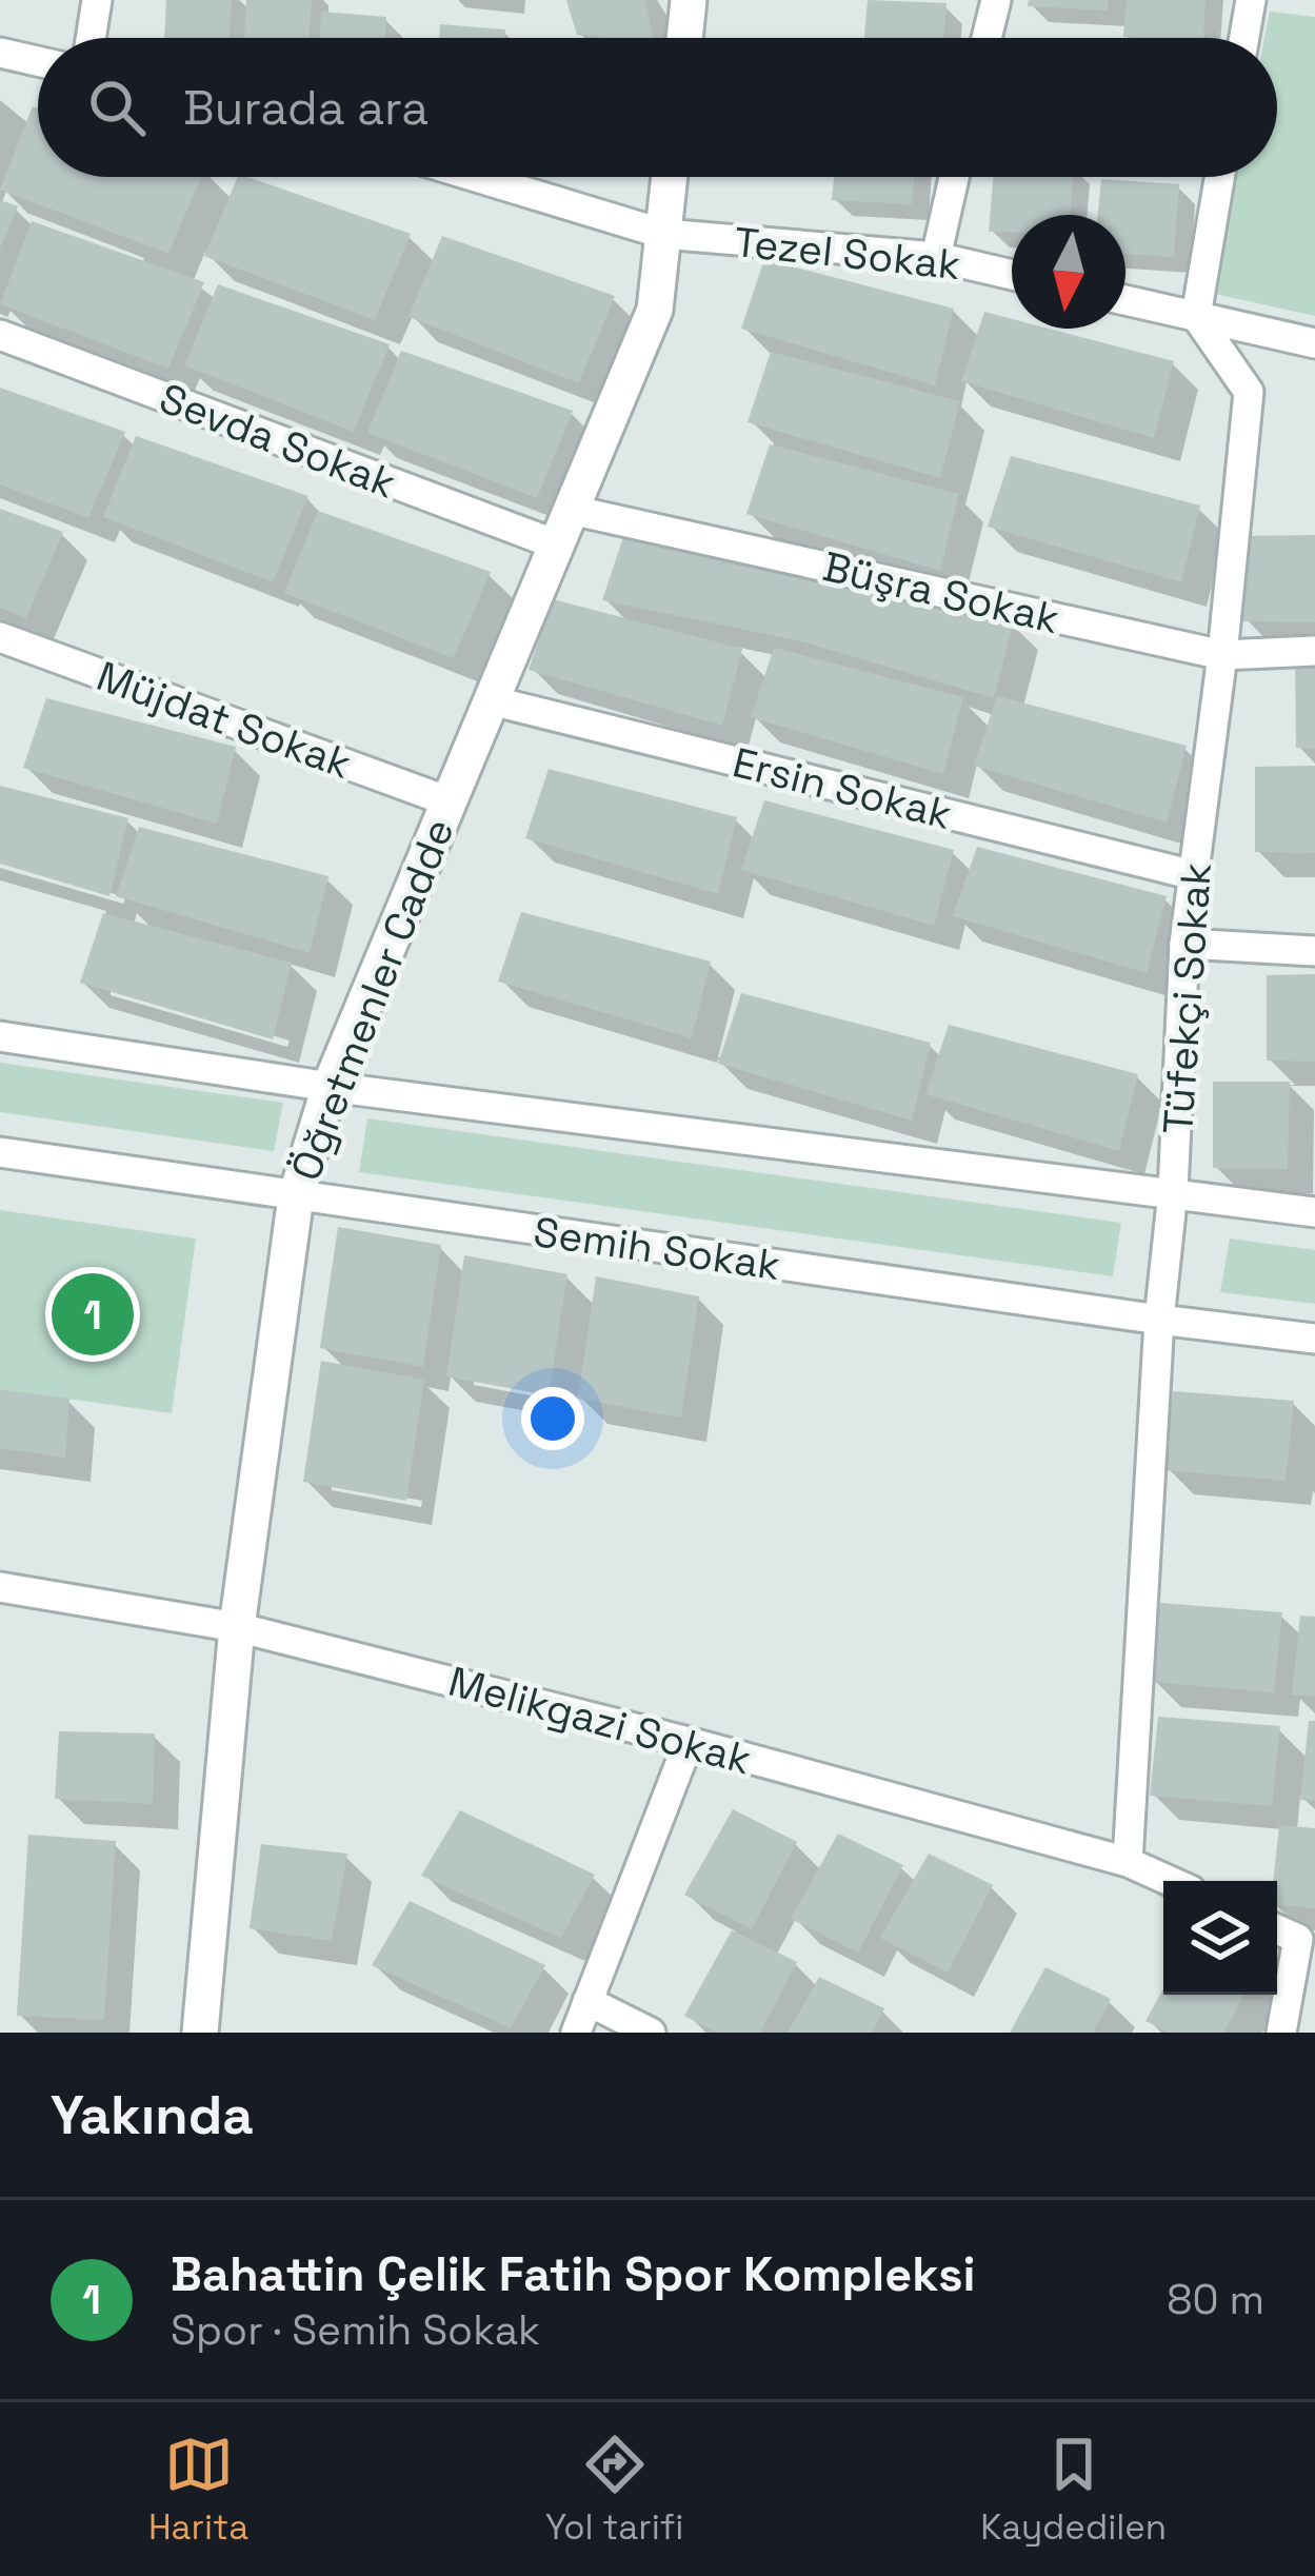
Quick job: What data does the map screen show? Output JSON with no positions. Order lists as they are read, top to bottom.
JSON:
{
  "streets": {
    "street": [
      "Tezel Sokak",
      "Sevda Sokak",
      "Büşra Sokak",
      "Müjdat Sokak",
      "Ersin Sokak",
      "Tüfekçi Sokak",
      "Öğretmenler Cadde",
      "Semih Sokak",
      "Melikgazi Sokak"
    ]
  },
  "crossings": [
    ["Tezel Sokak", "Öğretmenler Cadde"],
    ["Sevda Sokak", "Öğretmenler Cadde"],
    ["Büşra Sokak", "Tüfekçi Sokak"],
    ["Büşra Sokak", "Öğretmenler Cadde"],
    ["Müjdat Sokak", "Öğretmenler Cadde"],
    ["Ersin Sokak", "Tüfekçi Sokak"],
    ["Ersin Sokak", "Öğretmenler Cadde"],
    ["Tüfekçi Sokak", "Semih Sokak"],
    ["Tüfekçi Sokak", "Melikgazi Sokak"],
    ["Öğretmenler Cadde", "Semih Sokak"],
    ["Öğretmenler Cadde", "Melikgazi Sokak"]
  ],
  "north": "bottom",
  "page": {
    "search": "Burada ara",
    "pins": "1",
    "heading": "Yakında",
    "list": [
      {
        "mark": "1",
        "name": "Bahattin Çelik Fatih Spor Kompleksi",
        "note": "Spor · Semih Sokak",
        "value": "80 m"
      }
    ],
    "nav": ["Harita", "Yol tarifi", "Kaydedilen"]
  }
}
